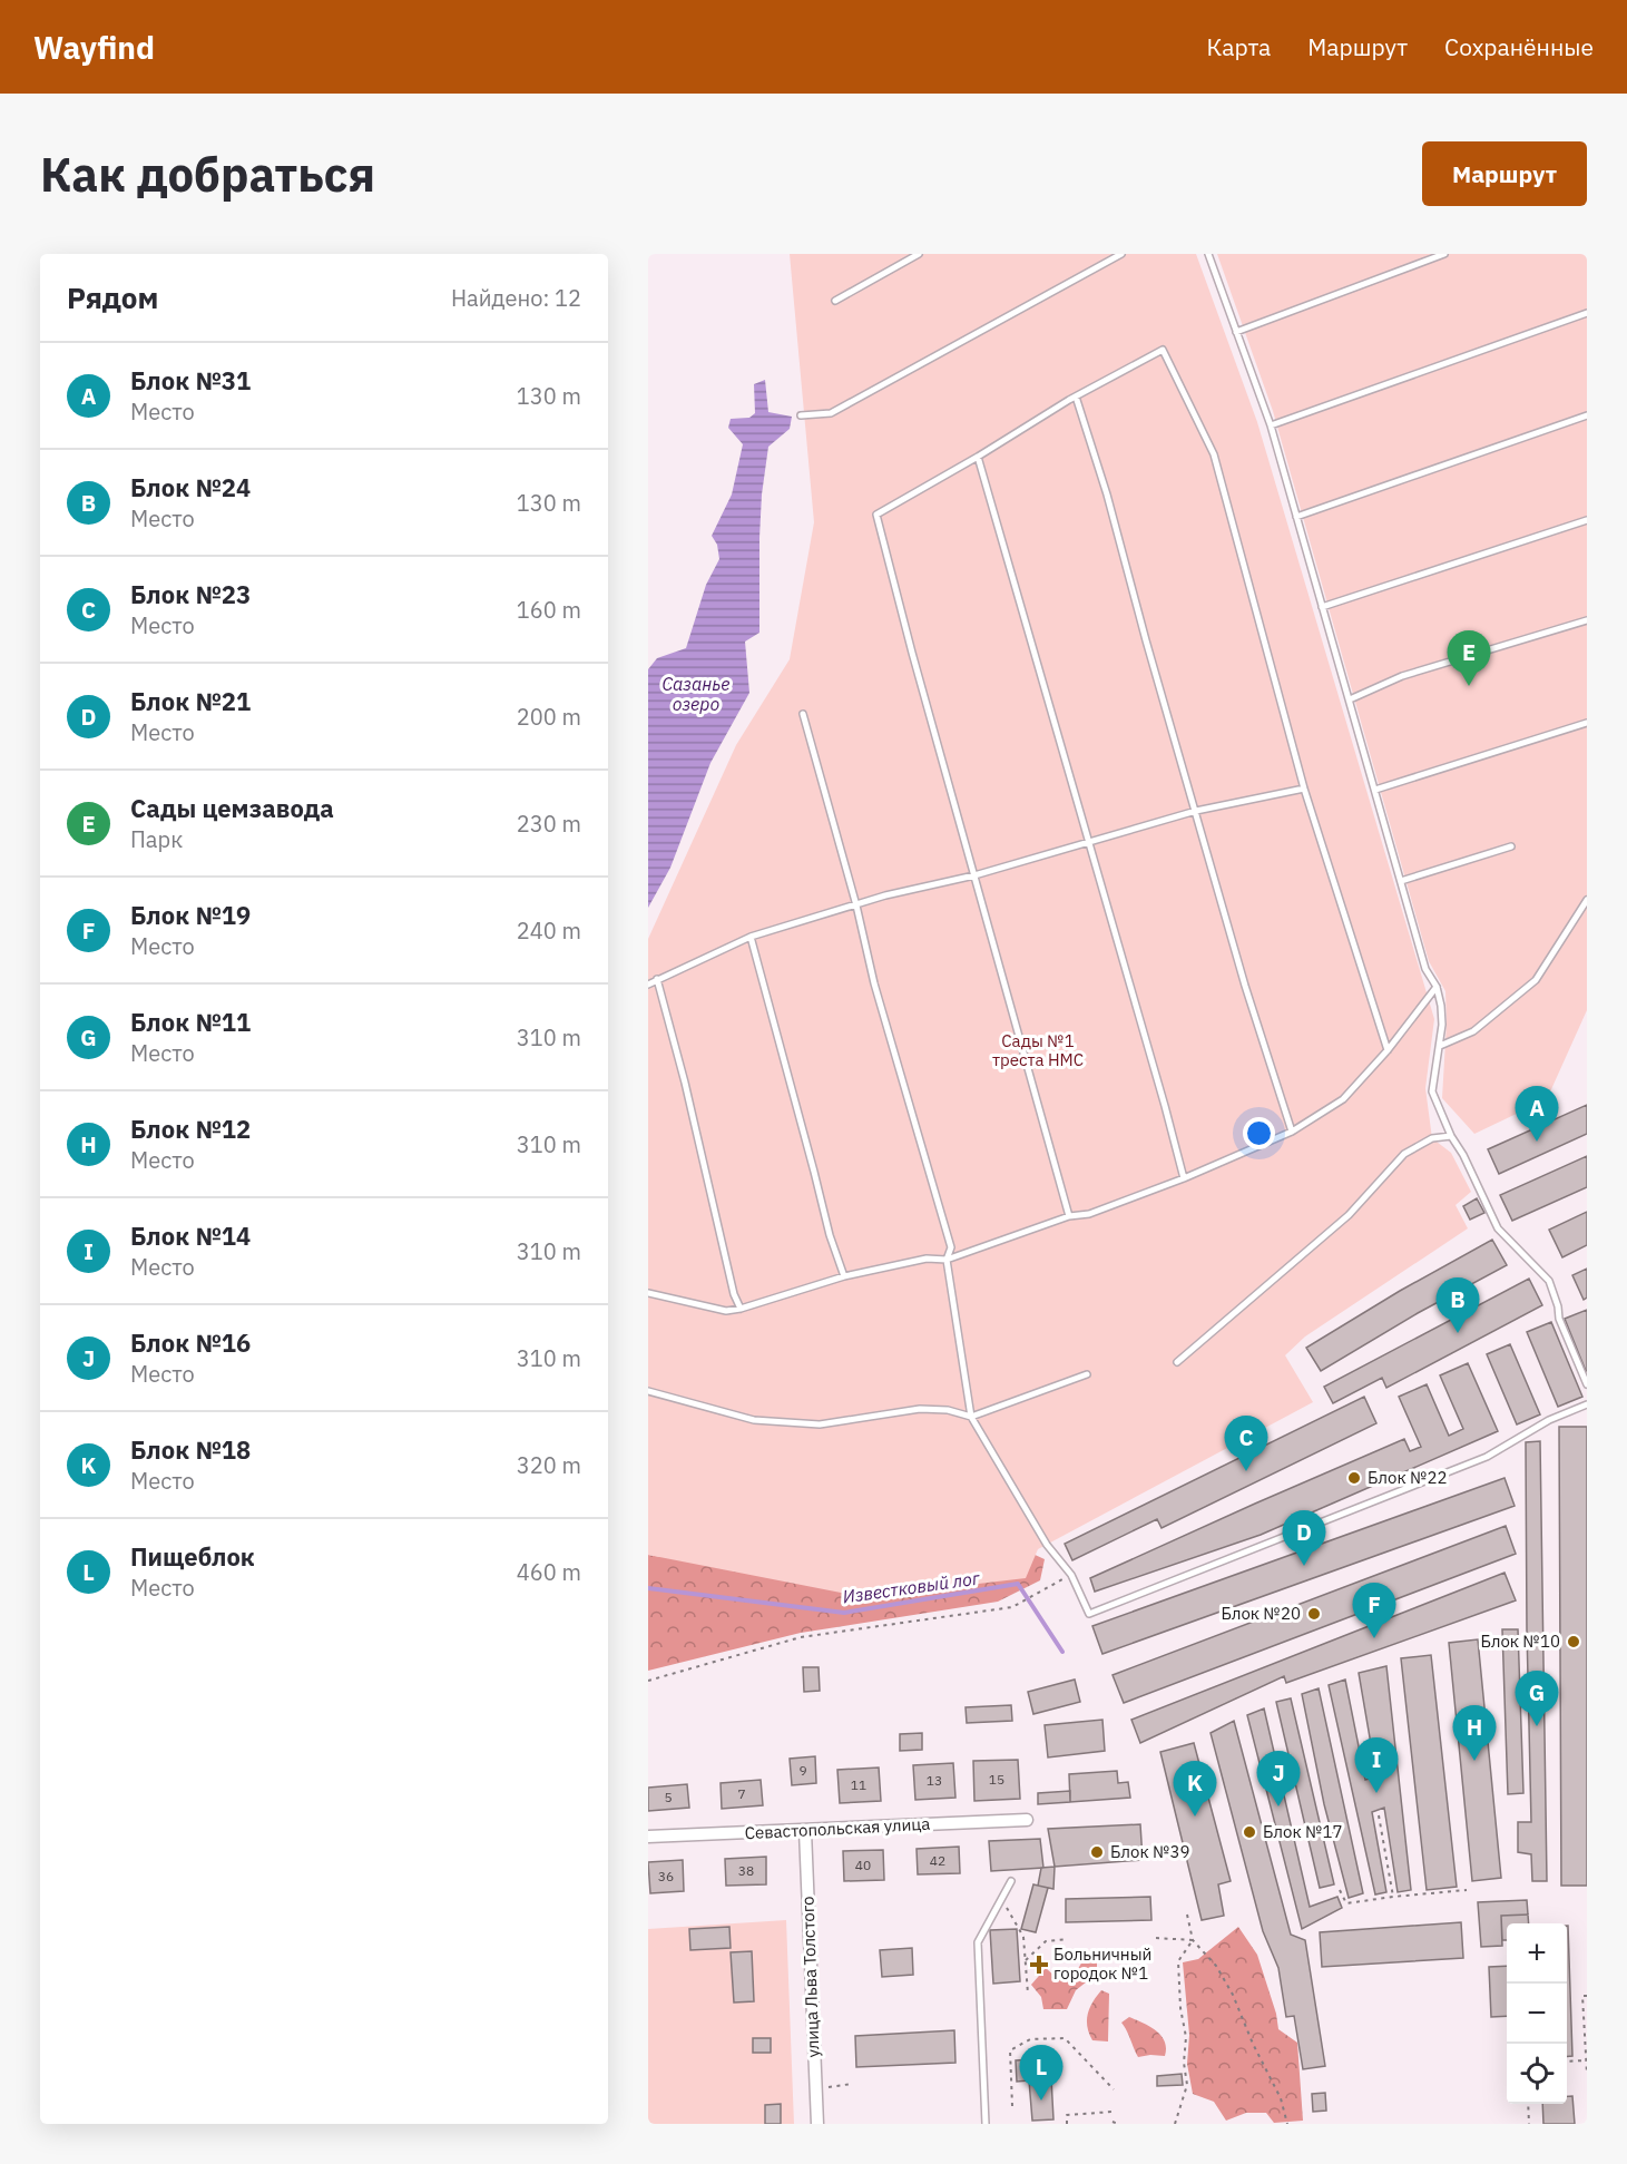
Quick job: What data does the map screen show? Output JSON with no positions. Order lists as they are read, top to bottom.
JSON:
{
  "streets": {
    "street": ["Севастопольская улица", "улица Льва Толстого"]
  },
  "crossings": [
    ["Севастопольская улица", "улица Льва Толстого"]
  ],
  "water": ["Сазанье озеро", "Известковый лог"],
  "parks": ["Сады №1 треста НМС"],
  "places": {
    "other": [
      "Блок №22",
      "Блок №20",
      "Блок №10",
      "Блок №17",
      "Блок №39"
    ],
    "health": ["Больничный городок №1"]
  },
  "house_numbers": [
    "9",
    "15",
    "13",
    "11",
    "7",
    "5",
    "42",
    "40",
    "38",
    "36"
  ],
  "page": {
    "header": "Wayfind",
    "nav": ["Карта", "Маршрут", "Сохранённые"],
    "buttons": "Маршрут",
    "title": "Как добраться",
    "heading": ["Рядом", "Найдено: 12"],
    "list": [
      {
        "mark": "A",
        "name": "Блок №31",
        "note": "Место",
        "value": "130 m"
      },
      {
        "mark": "B",
        "name": "Блок №24",
        "note": "Место",
        "value": "130 m"
      },
      {
        "mark": "C",
        "name": "Блок №23",
        "note": "Место",
        "value": "160 m"
      },
      {
        "mark": "D",
        "name": "Блок №21",
        "note": "Место",
        "value": "200 m"
      },
      {
        "mark": "E",
        "name": "Сады цемзавода",
        "note": "Парк",
        "value": "230 m"
      },
      {
        "mark": "F",
        "name": "Блок №19",
        "note": "Место",
        "value": "240 m"
      },
      {
        "mark": "G",
        "name": "Блок №11",
        "note": "Место",
        "value": "310 m"
      },
      {
        "mark": "H",
        "name": "Блок №12",
        "note": "Место",
        "value": "310 m"
      },
      {
        "mark": "I",
        "name": "Блок №14",
        "note": "Место",
        "value": "310 m"
      },
      {
        "mark": "J",
        "name": "Блок №16",
        "note": "Место",
        "value": "310 m"
      },
      {
        "mark": "K",
        "name": "Блок №18",
        "note": "Место",
        "value": "320 m"
      },
      {
        "mark": "L",
        "name": "Пищеблок",
        "note": "Место",
        "value": "460 m"
      }
    ],
    "pins": [
      "E",
      "A",
      "B",
      "C",
      "D",
      "F",
      "G",
      "H",
      "I",
      "J",
      "K",
      "L"
    ],
    "map_buttons": ["+", "−"]
  }
}
